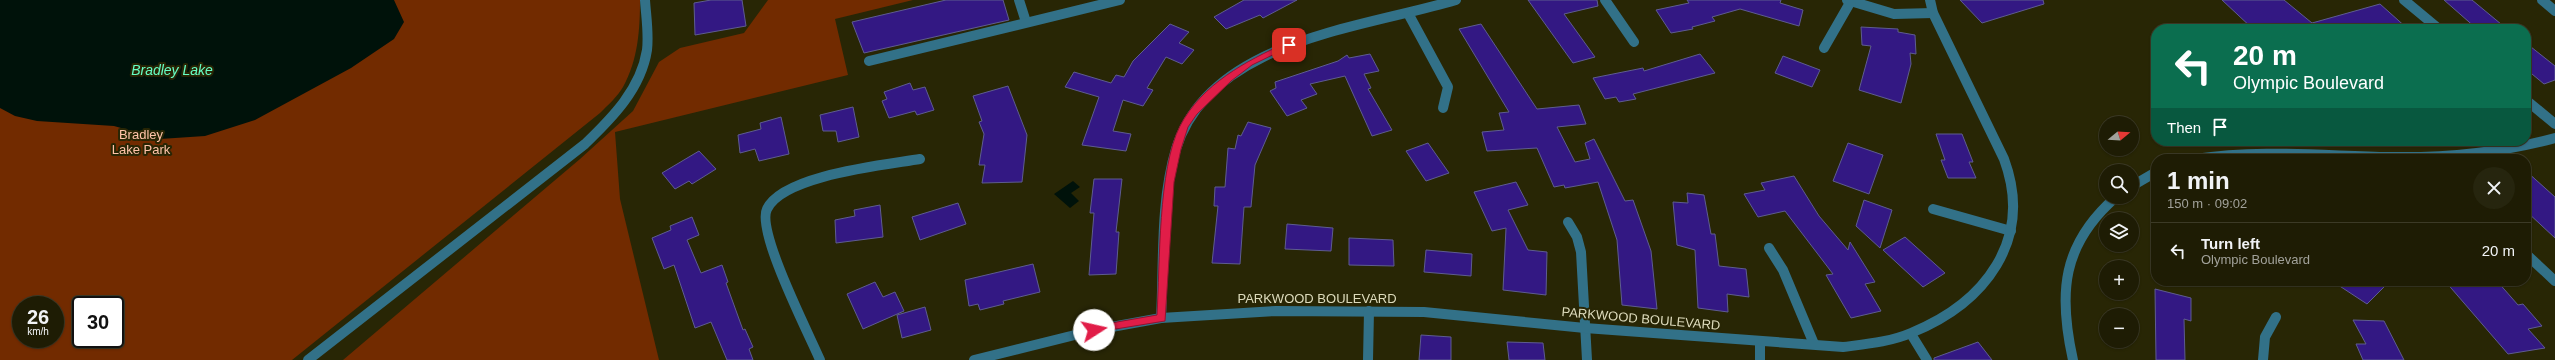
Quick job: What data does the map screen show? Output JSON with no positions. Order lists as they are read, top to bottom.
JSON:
{
  "streets": {
    "street": ["PARKWOOD BOULEVARD"]
  },
  "water": ["Bradley Lake"],
  "parks": ["Bradley Lake Park"],
  "north": "right",
  "page": {
    "turn": ["20 m", "Olympic Boulevard"],
    "then": "Then",
    "map_buttons": ["+", "−"],
    "heading": ["1 min", "150 m · 09:02"],
    "list": [
      {
        "name": "Turn left",
        "note": "Olympic Boulevard",
        "value": "20 m"
      }
    ],
    "speed": "26 km/h",
    "limit": "30"
  }
}
